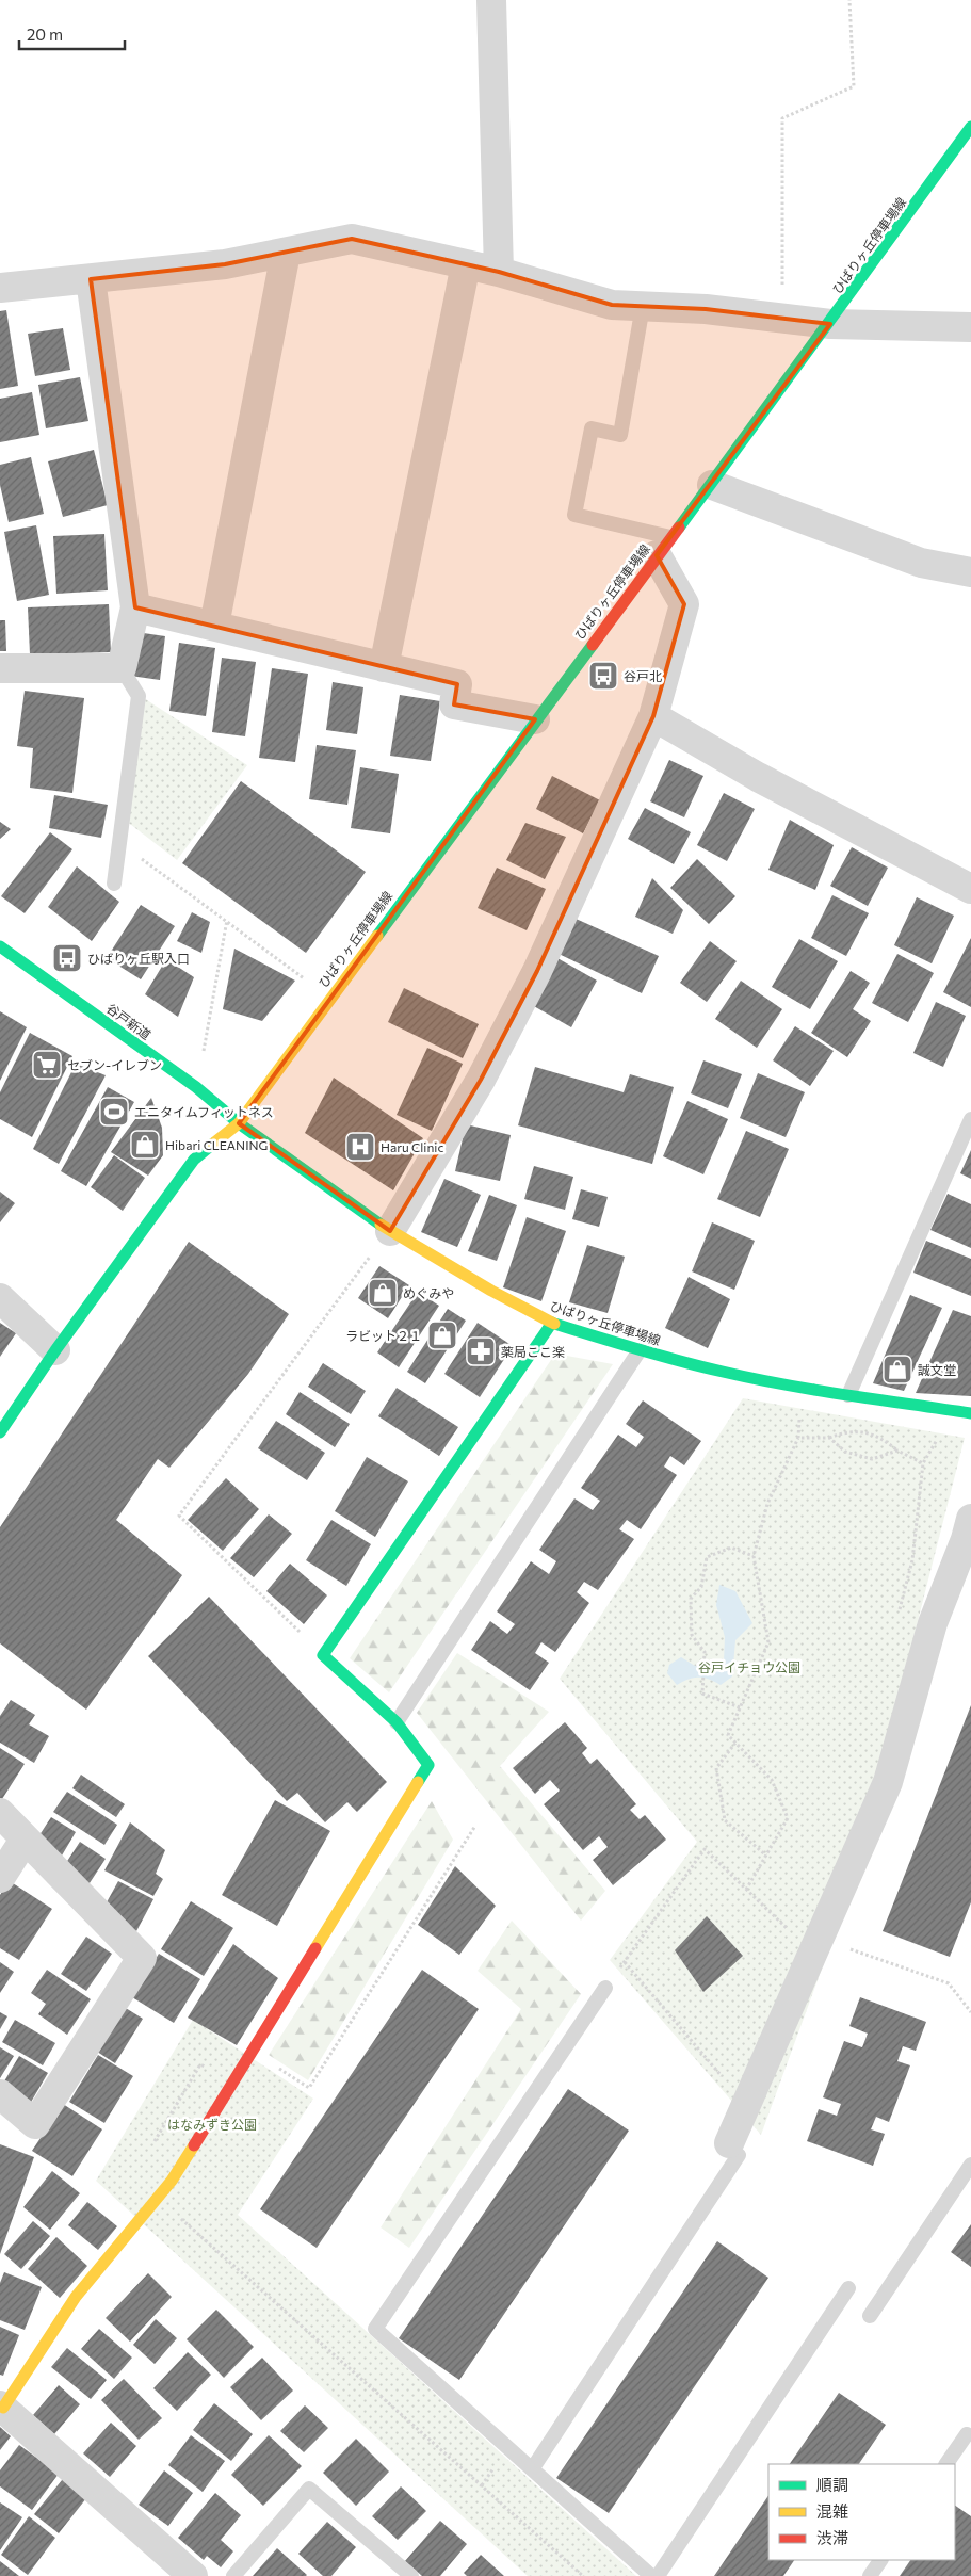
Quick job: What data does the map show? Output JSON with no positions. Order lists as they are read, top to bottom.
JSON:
{
  "streets": {
    "main road": ["ひばりヶ丘停車場線", "谷戸新道"]
  },
  "crossings": [
    ["ひばりヶ丘停車場線", "谷戸新道"]
  ],
  "parks": ["谷戸イチョウ公園", "はなみずき公園"],
  "places": {
    "bus stop": ["谷戸北", "ひばりヶ丘駅入口"],
    "supermarket": ["セブン-イレブン"],
    "sports": ["エニタイムフィットネス"],
    "shop": [
      "Hibari CLEANING",
      "めぐみや",
      "ラビット２１",
      "誠文堂"
    ],
    "hospital": ["Haru Clinic"],
    "pharmacy": ["薬局ここ楽"]
  },
  "legend": ["順調", "混雑", "渋滞"],
  "scale_bar": "20 m"
}
